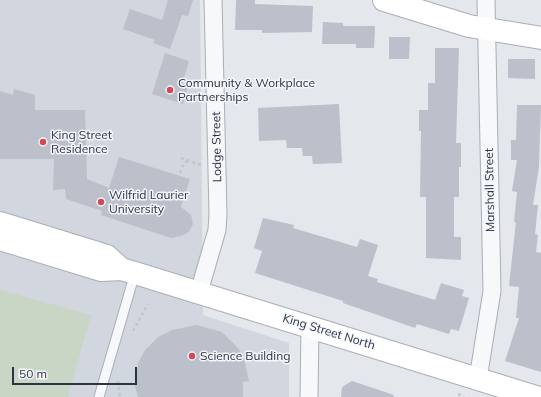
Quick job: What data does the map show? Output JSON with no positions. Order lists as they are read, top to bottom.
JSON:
{
  "streets": {
    "main road": ["King Street North"],
    "street": ["Lodge Street", "Marshall Street"]
  },
  "crossings": [
    ["Lodge Street", "King Street North"],
    ["Marshall Street", "King Street North"]
  ],
  "places": [
    "Community & Workplace Partnerships",
    "King Street Residence",
    "Wilfrid Laurier University",
    "Science Building"
  ],
  "scale_bar": "50 m"
}
